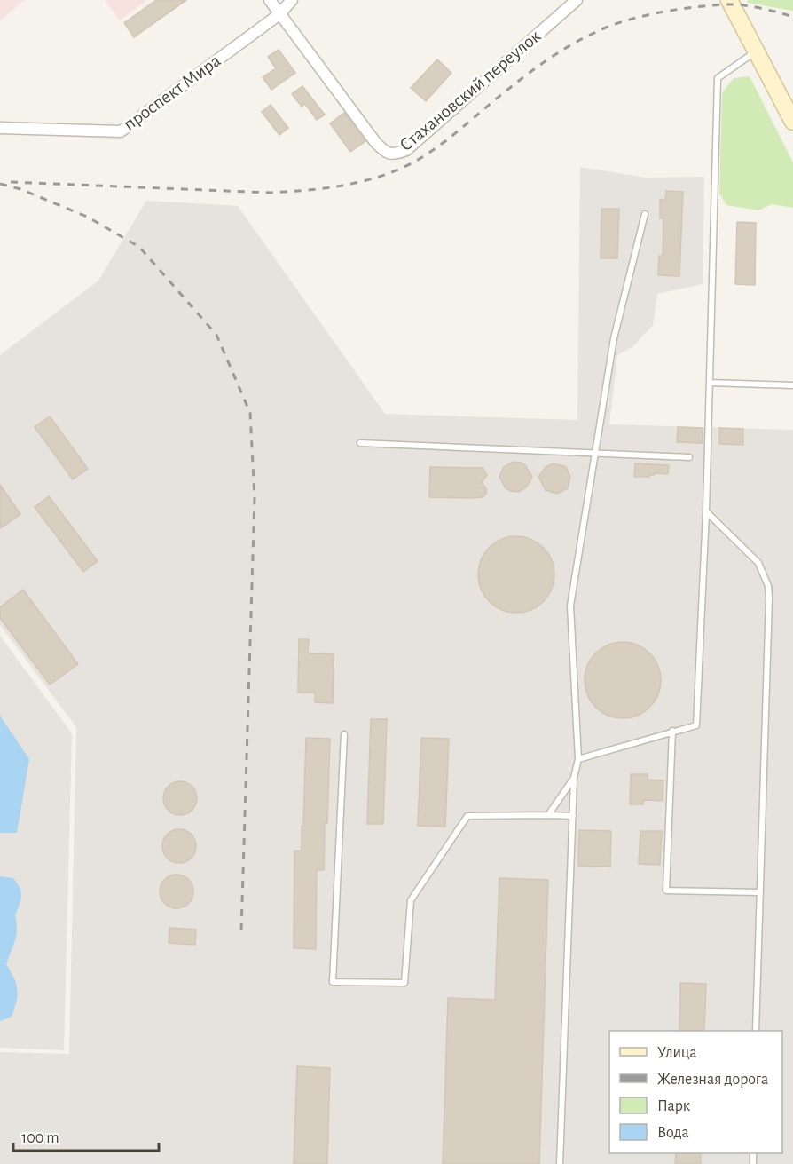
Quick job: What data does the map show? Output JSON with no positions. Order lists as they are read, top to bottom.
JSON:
{
  "streets": {
    "street": ["Стахановский переулок", "проспект Мира"]
  },
  "crossings": [
    ["Стахановский переулок", "проспект Мира"]
  ],
  "legend": [
    "Улица",
    "Железная дорога",
    "Парк",
    "Вода"
  ],
  "scale_bar": "100 m"
}
